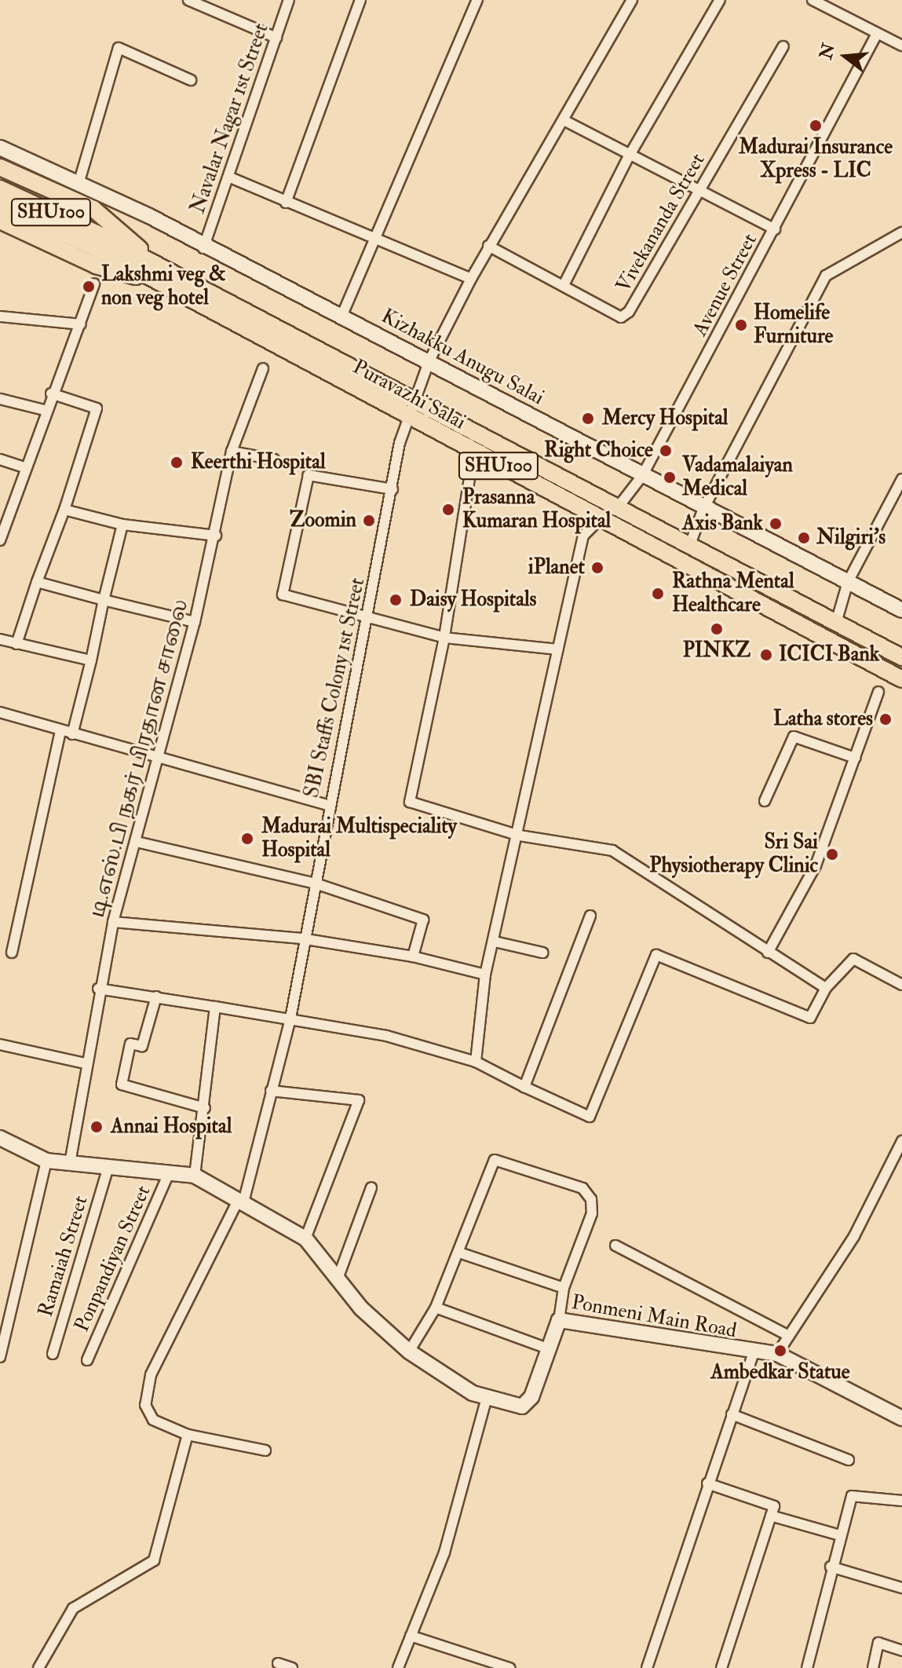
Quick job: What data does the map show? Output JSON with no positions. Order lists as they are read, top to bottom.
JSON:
{
  "streets": {
    "main road": ["SHU100", "Puravazhi Salai"],
    "street": [
      "Navalar Nagar 1st Street",
      "Vivekananda Street",
      "Avenue Street",
      "Kizhakku Anugu Salai",
      "SBI Staffs Colony 1st Street",
      "டி.எஸ்.பி நகர் பிரதான சாலை",
      "Ramaiah Street",
      "Ponpandiyan Street",
      "Ponmeni Main Road"
    ]
  },
  "crossings": [
    ["Navalar Nagar 1st Street", "Kizhakku Anugu Salai"],
    ["SHU100", "Puravazhi Salai"],
    ["Vivekananda Street", "SBI Staffs Colony 1st Street"],
    ["Avenue Street", "Kizhakku Anugu Salai"],
    ["Avenue Street", "Puravazhi Salai"],
    ["Kizhakku Anugu Salai", "SBI Staffs Colony 1st Street"],
    ["Puravazhi Salai", "SBI Staffs Colony 1st Street"],
    ["SBI Staffs Colony 1st Street", "Ponmeni Main Road"],
    ["டி.எஸ்.பி நகர் பிரதான சாலை", "Ponmeni Main Road"],
    ["Ramaiah Street", "Ponmeni Main Road"],
    ["Ponpandiyan Street", "Ponmeni Main Road"]
  ],
  "places": [
    "Madurai Insurance Xpress - LIC",
    "Lakshmi veg & non veg hotel",
    "Homelife Furniture",
    "Mercy Hospital",
    "Right Choice",
    "Keerthi Hospital",
    "Vadamalaiyan Medical",
    "Prasanna Kumaran Hospital",
    "Zoomin",
    "Axis Bank",
    "Nilgiri's",
    "iPlanet",
    "Rathna Mental Healthcare",
    "Daisy Hospitals",
    "PINKZ",
    "ICICI Bank",
    "Latha stores",
    "Madurai Multispeciality Hospital",
    "Sri Sai Physiotherapy Clinic",
    "Annai Hospital",
    "Ambedkar Statue"
  ],
  "north": "left"
}
